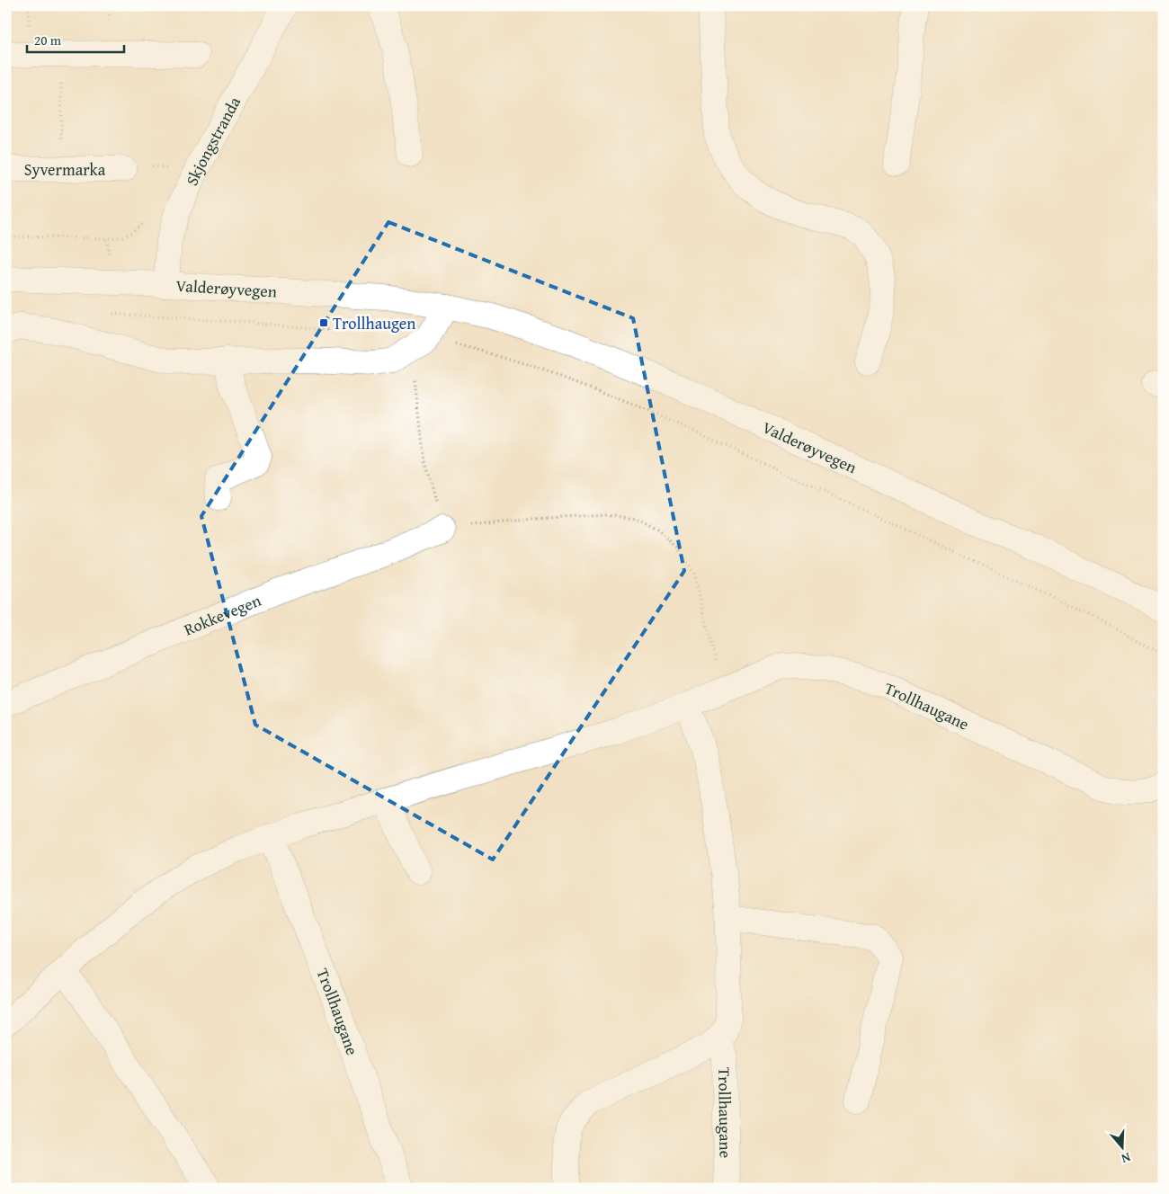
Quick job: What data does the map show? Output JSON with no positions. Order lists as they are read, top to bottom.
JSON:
{
  "streets": {
    "street": [
      "Skjongstranda",
      "Syvermarka",
      "Valderøyvegen",
      "Rokkevegen",
      "Trollhaugane"
    ]
  },
  "crossings": [
    ["Skjongstranda", "Valderøyvegen"]
  ],
  "places": {
    "transit": ["Trollhaugen"]
  },
  "scale_bar": "20 m",
  "north": "bottom"
}
